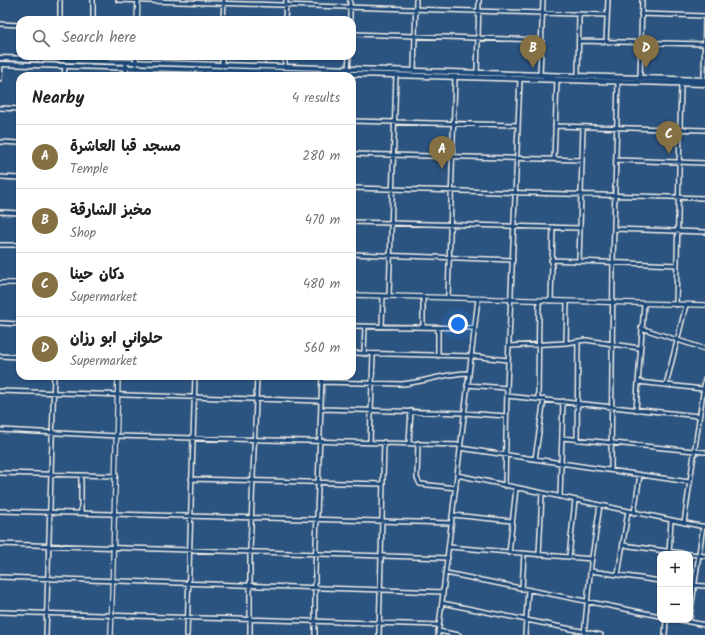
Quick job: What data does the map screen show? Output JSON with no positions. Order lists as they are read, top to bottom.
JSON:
{
  "page": {
    "search": "Search here",
    "pins": [
      "B",
      "D",
      "C",
      "A"
    ],
    "heading": ["Nearby", "4 results"],
    "list": [
      {
        "mark": "A",
        "name": "مسجد قبا العاشرة",
        "note": "Temple",
        "value": "280 m"
      },
      {
        "mark": "B",
        "name": "مخبز الشارقة",
        "note": "Shop",
        "value": "470 m"
      },
      {
        "mark": "C",
        "name": "دكان حينا",
        "note": "Supermarket",
        "value": "480 m"
      },
      {
        "mark": "D",
        "name": "حلواني ابو رزان",
        "note": "Supermarket",
        "value": "560 m"
      }
    ],
    "map_buttons": ["+", "−"]
  }
}
